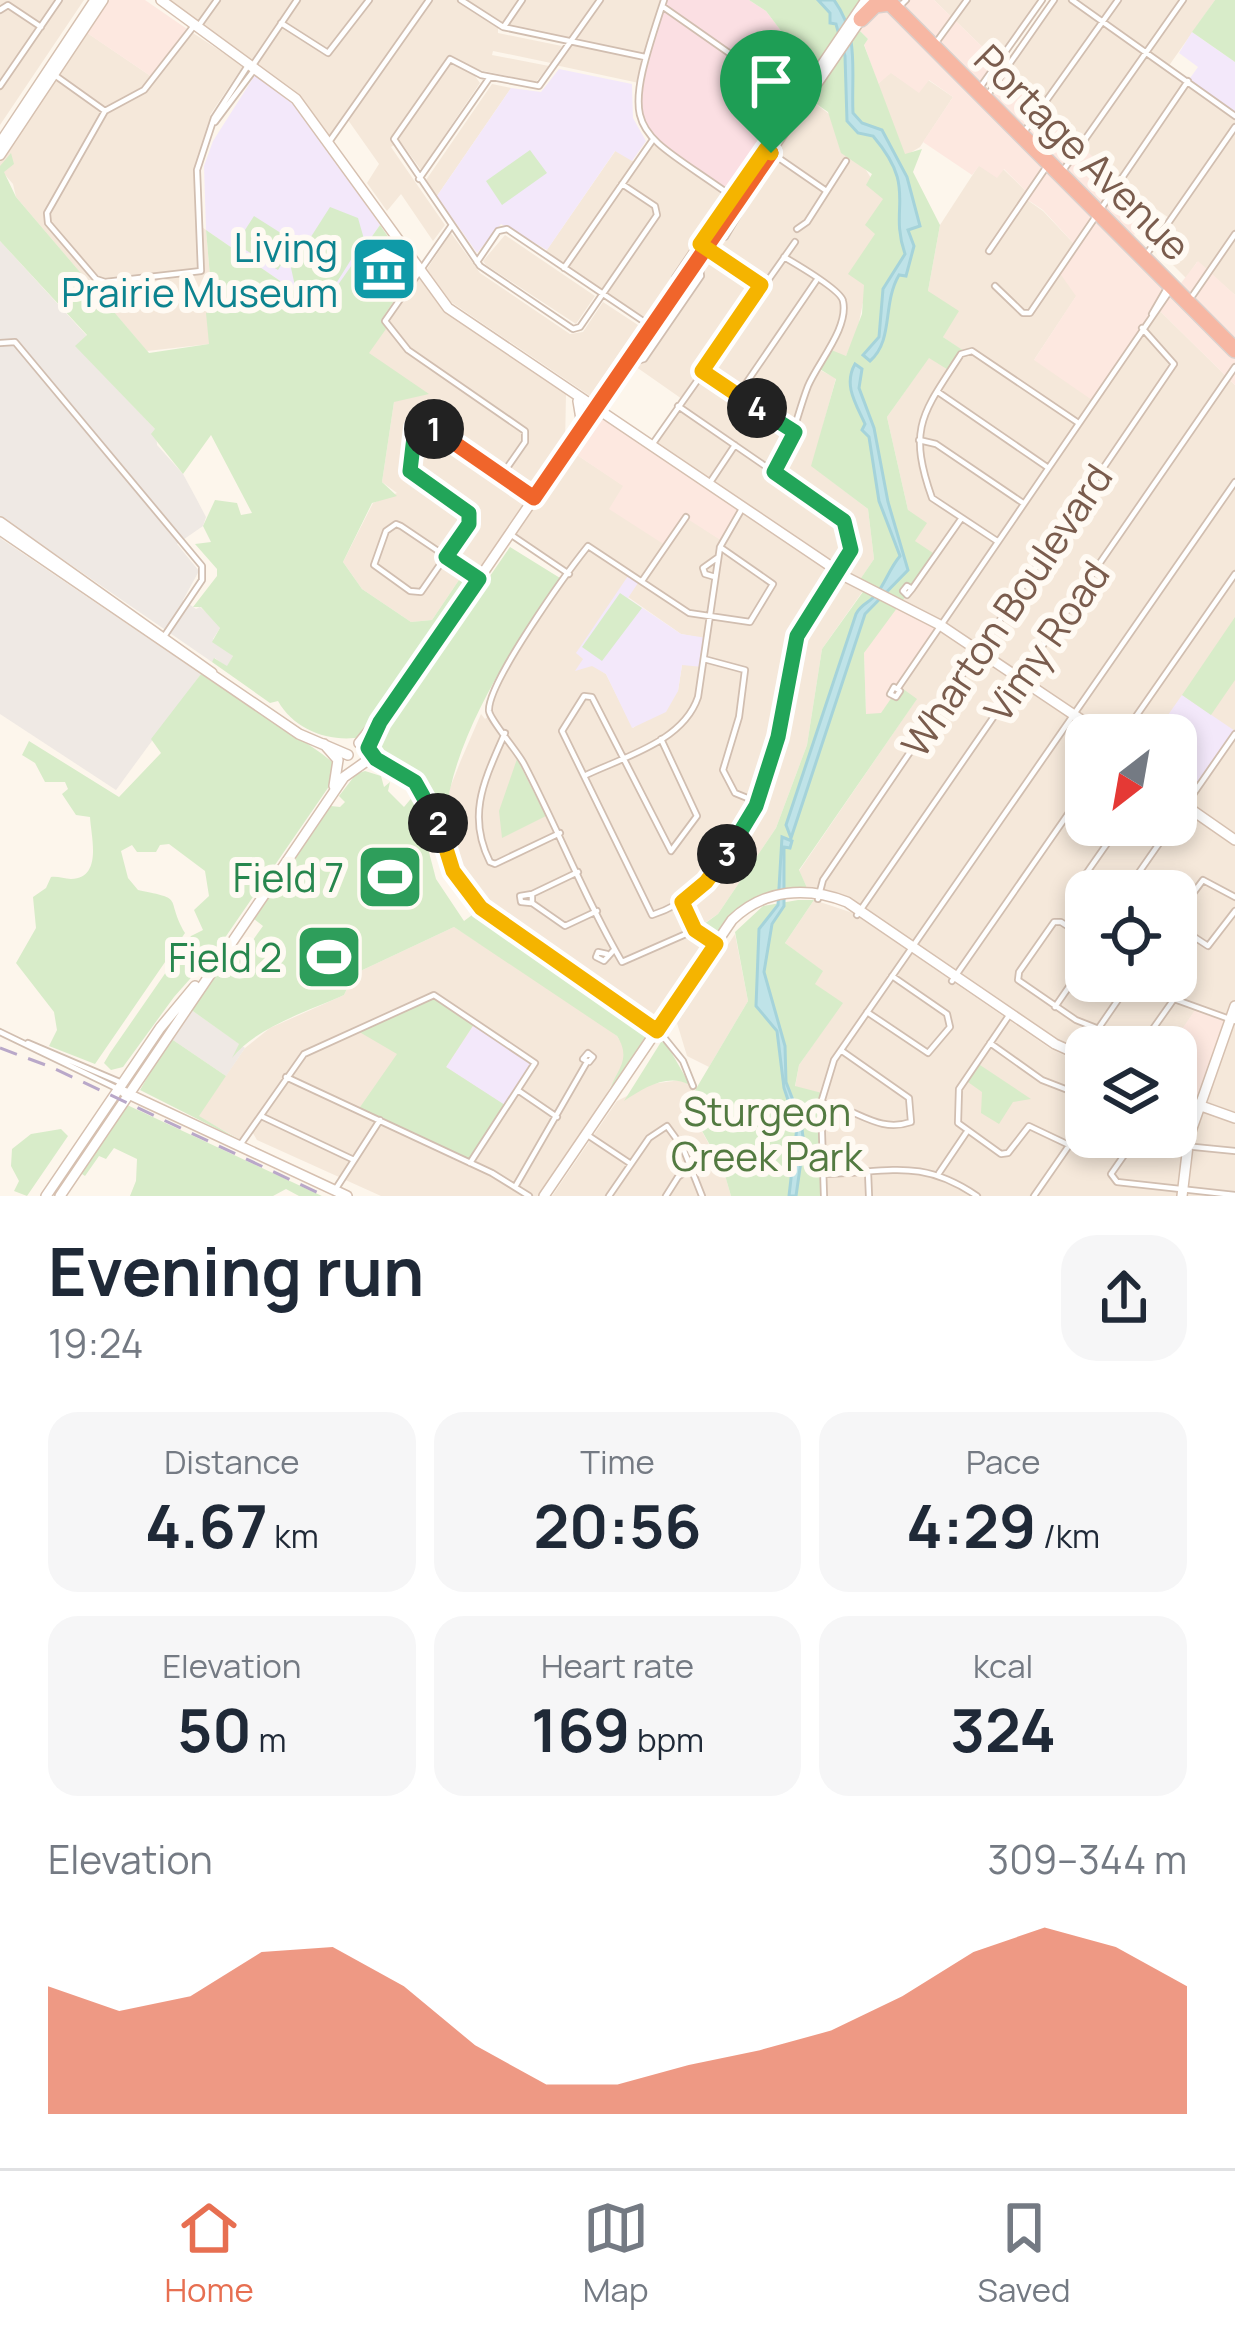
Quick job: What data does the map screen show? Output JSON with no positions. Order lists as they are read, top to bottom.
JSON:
{
  "streets": {
    "highway": ["Portage Avenue"],
    "street": ["Wharton Boulevard", "Vimy Road"]
  },
  "parks": ["Sturgeon Creek Park"],
  "places": {
    "museum": ["Living Prairie Museum"],
    "sports": ["Field 7", "Field 2"]
  },
  "north": "bottom left",
  "page": {
    "pins": [
      "4",
      "1",
      "2",
      "3"
    ],
    "heading": ["Evening run", "19:24"],
    "stats": [
      ["Distance", "4.67 km"],
      ["Time", "20:56"],
      ["Pace", "4:29 /km"],
      ["Elevation", "50 m"],
      ["Heart rate", "169 bpm"],
      ["kcal", "324"]
    ],
    "chart": ["Elevation", "309–344 m"],
    "tabs": ["Home", "Map", "Saved"]
  }
}
